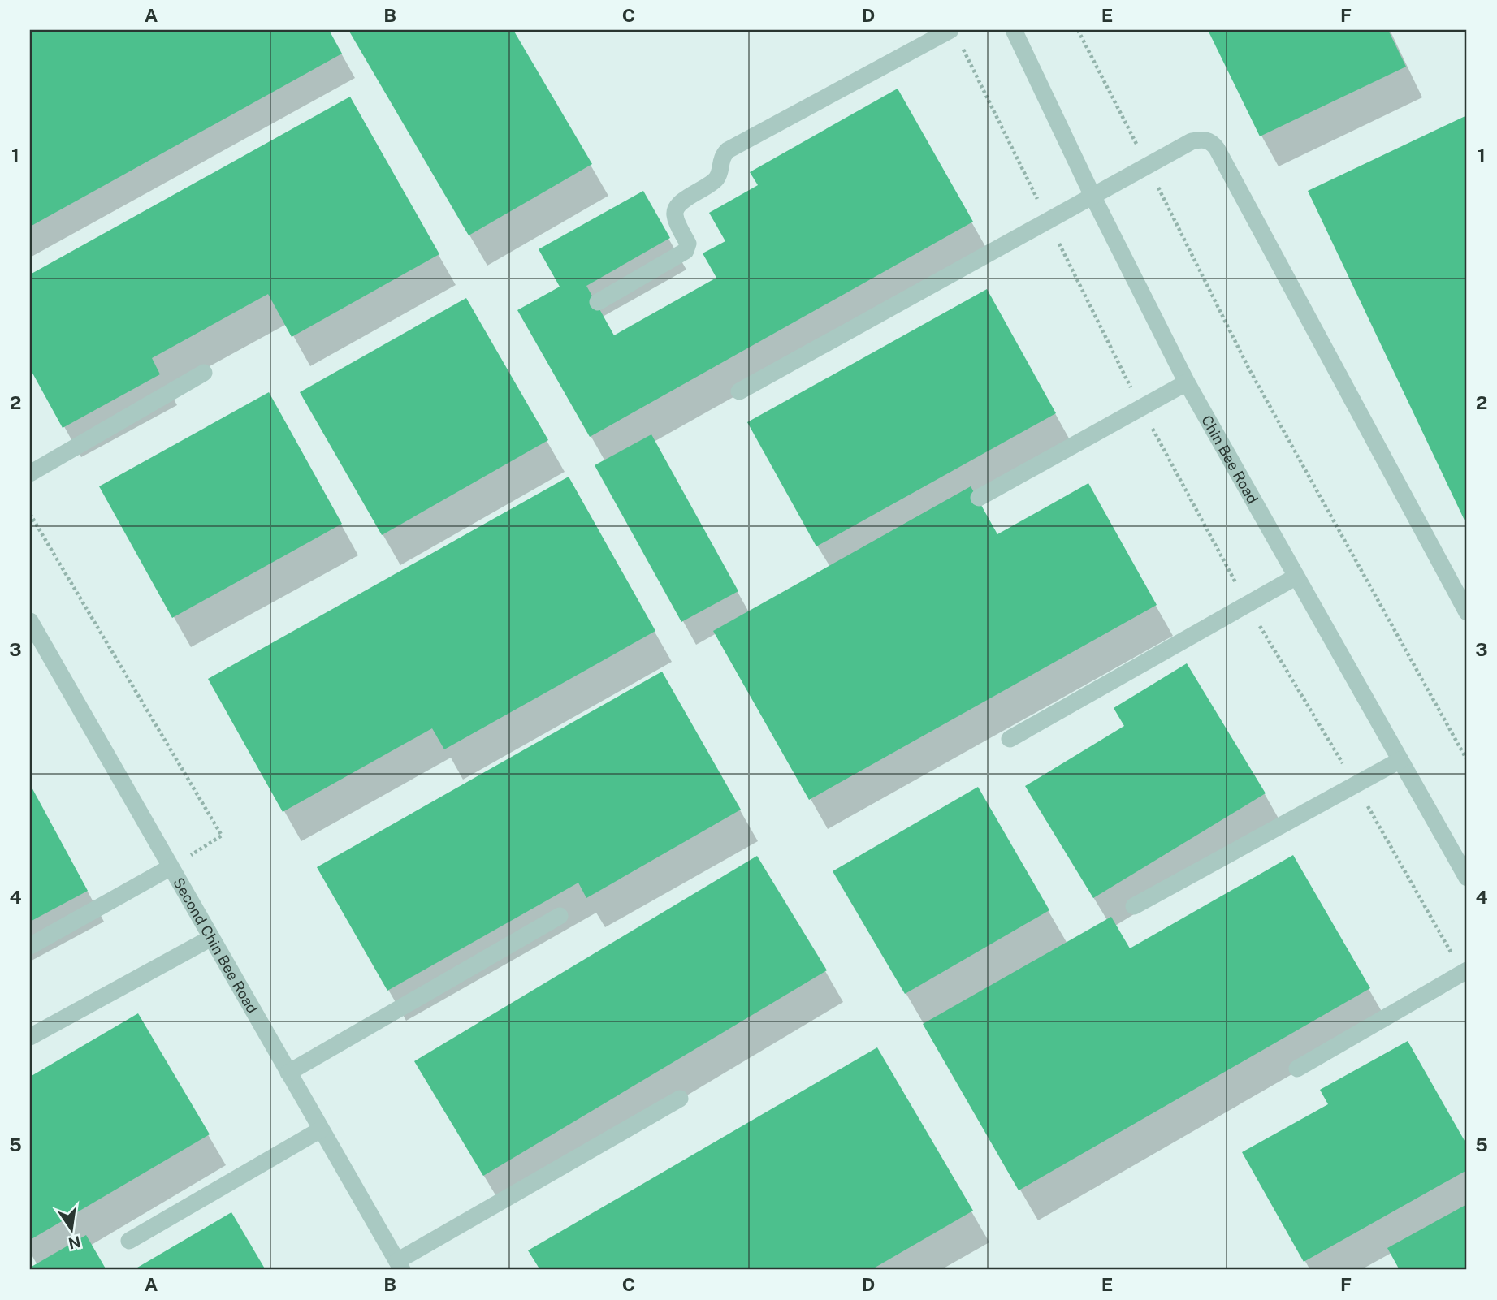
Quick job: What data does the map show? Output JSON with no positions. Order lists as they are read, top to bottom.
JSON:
{
  "streets": {
    "street": ["Chin Bee Road", "Second Chin Bee Road"]
  },
  "north": "bottom",
  "grid": {
    "columns": [
      "A",
      "B",
      "C",
      "D",
      "E",
      "F"
    ],
    "rows": [
      "1",
      "2",
      "3",
      "4",
      "5"
    ]
  }
}
